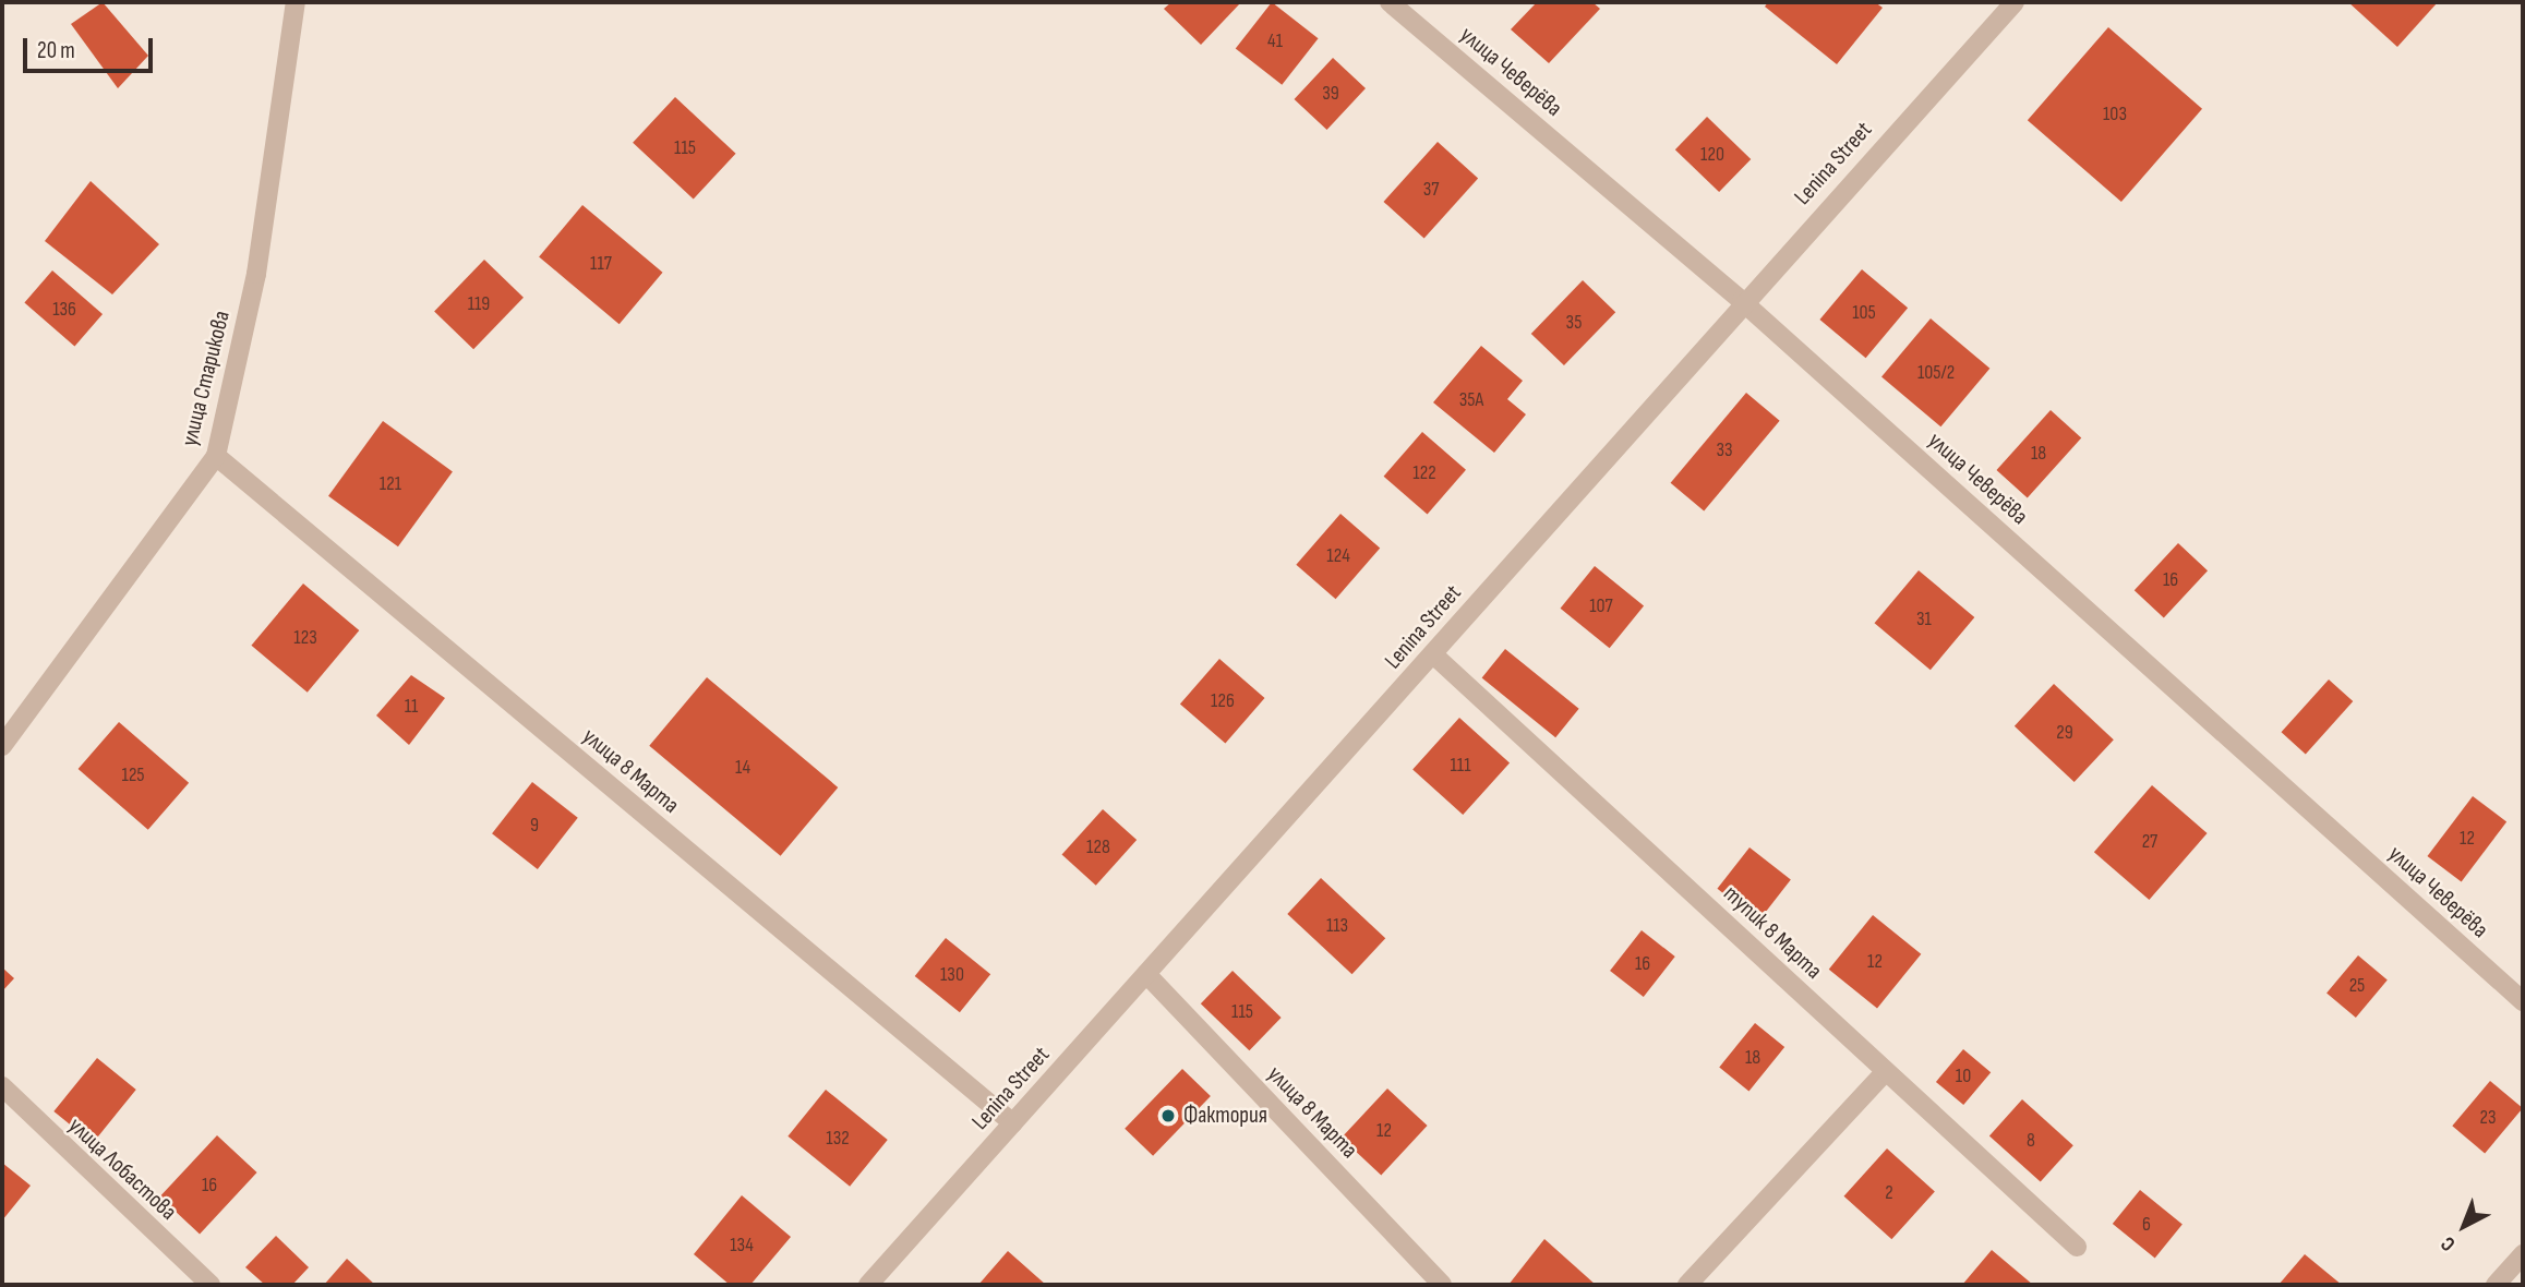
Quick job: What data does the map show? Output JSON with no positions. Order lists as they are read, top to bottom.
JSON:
{
  "streets": {
    "street": [
      "улица Чеверёва",
      "Lenina Street",
      "улица Старикова",
      "улица 8 Марта",
      "тупик 8 Марта",
      "улица Лобастова"
    ]
  },
  "crossings": [
    ["улица Чеверёва", "Lenina Street"],
    ["Lenina Street", "улица 8 Марта"],
    ["Lenina Street", "тупик 8 Марта"],
    ["улица Старикова", "улица 8 Марта"]
  ],
  "places": ["Фактория"],
  "house_numbers": [
    "41",
    "39",
    "103",
    "115",
    "120",
    "37",
    "117",
    "119",
    "136",
    "105",
    "35",
    "105/2",
    "35А",
    "33",
    "18",
    "122",
    "121",
    "124",
    "16",
    "107",
    "31",
    "123",
    "126",
    "11",
    "29",
    "111",
    "14",
    "125",
    "9",
    "12",
    "27",
    "128",
    "113",
    "12",
    "16",
    "130",
    "25",
    "115",
    "18",
    "10",
    "23",
    "12",
    "132",
    "8",
    "16",
    "2",
    "6",
    "134"
  ],
  "scale_bar": "20 m",
  "north": "bottom left"
}
